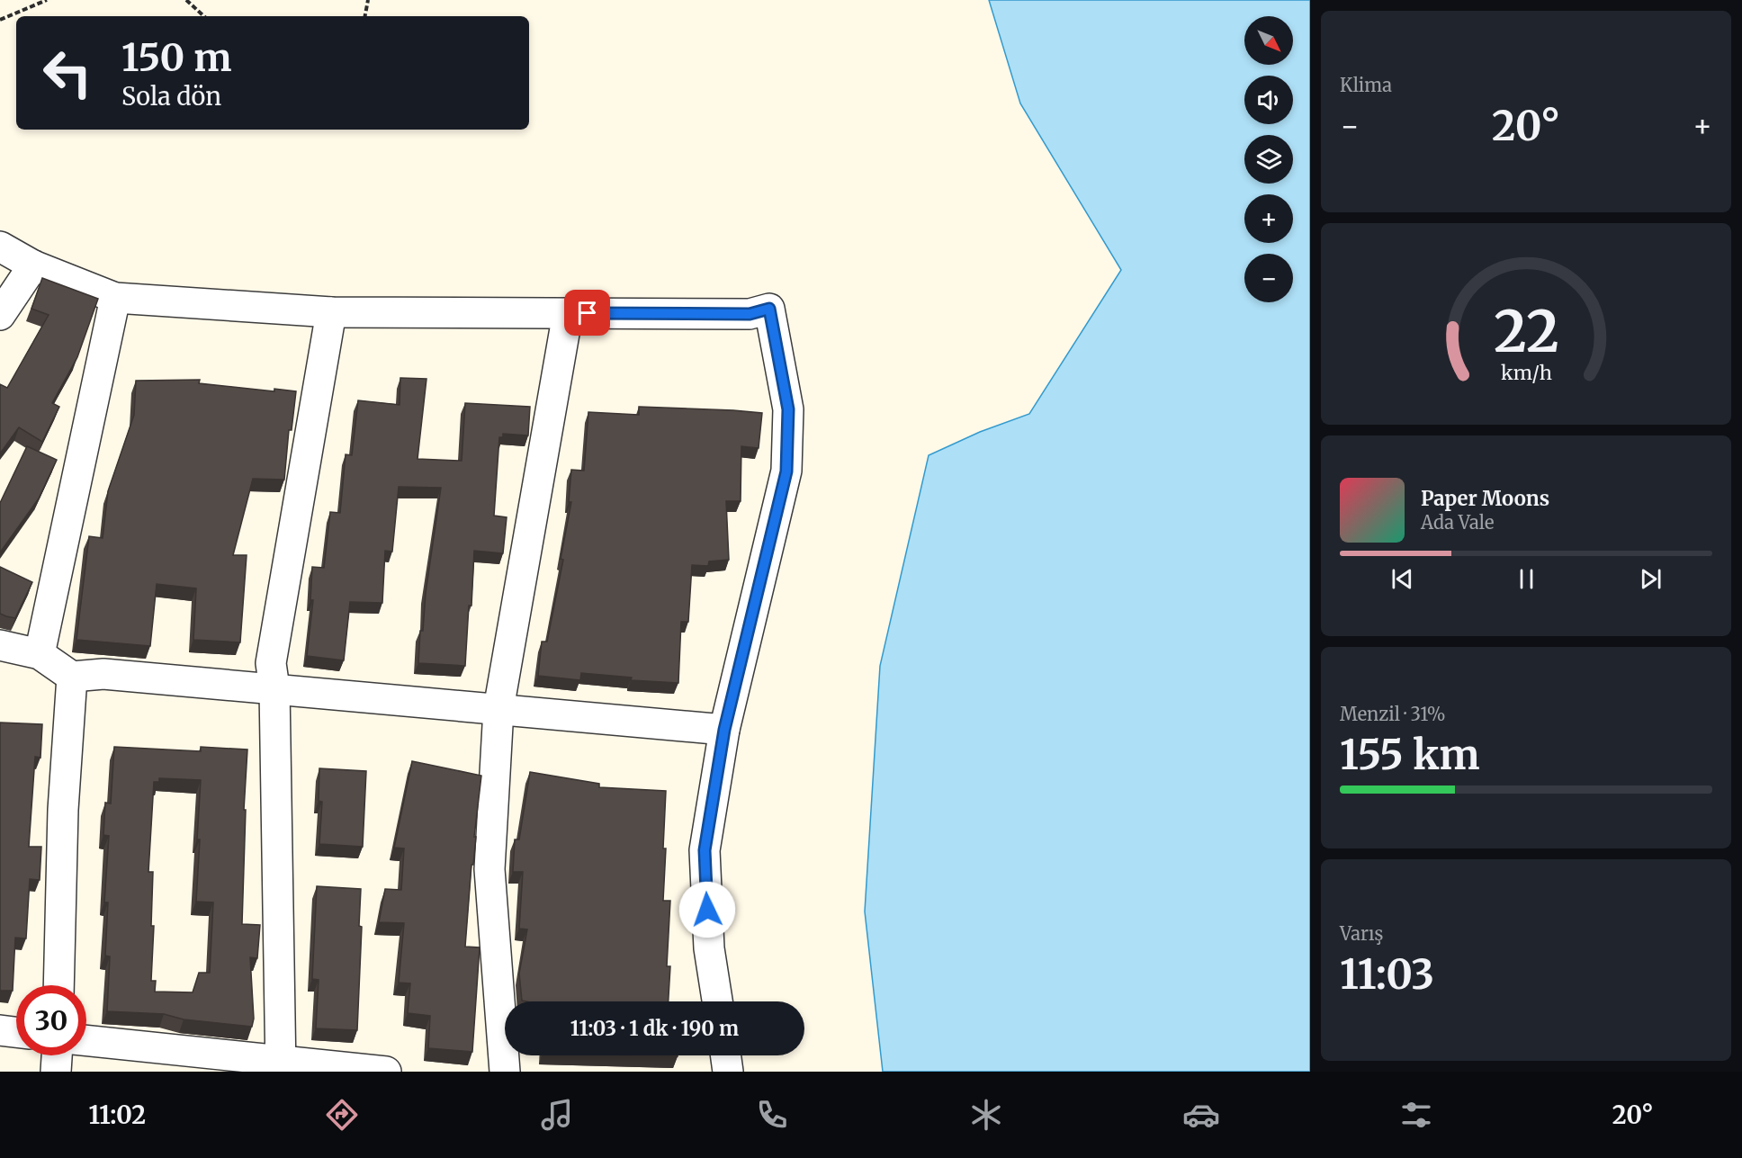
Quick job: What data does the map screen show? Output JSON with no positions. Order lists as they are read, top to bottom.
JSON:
{
  "north": "bottom right",
  "page": {
    "tile": [
      "Klima",
      ["Menzil · 31%", "155 km"],
      ["Varış", "11:03"]
    ],
    "map_buttons": ["+", "−"],
    "turn": ["150 m", "Sola dön"],
    "heat": ["−", "20°", "+"],
    "song": ["Paper Moons", "Ada Vale"],
    "limit": "30",
    "trip": "11:03 · 1 dk · 190 m",
    "tabs": ["11:02", "20°"],
    "gauge": ["22", "km/h"]
  }
}
